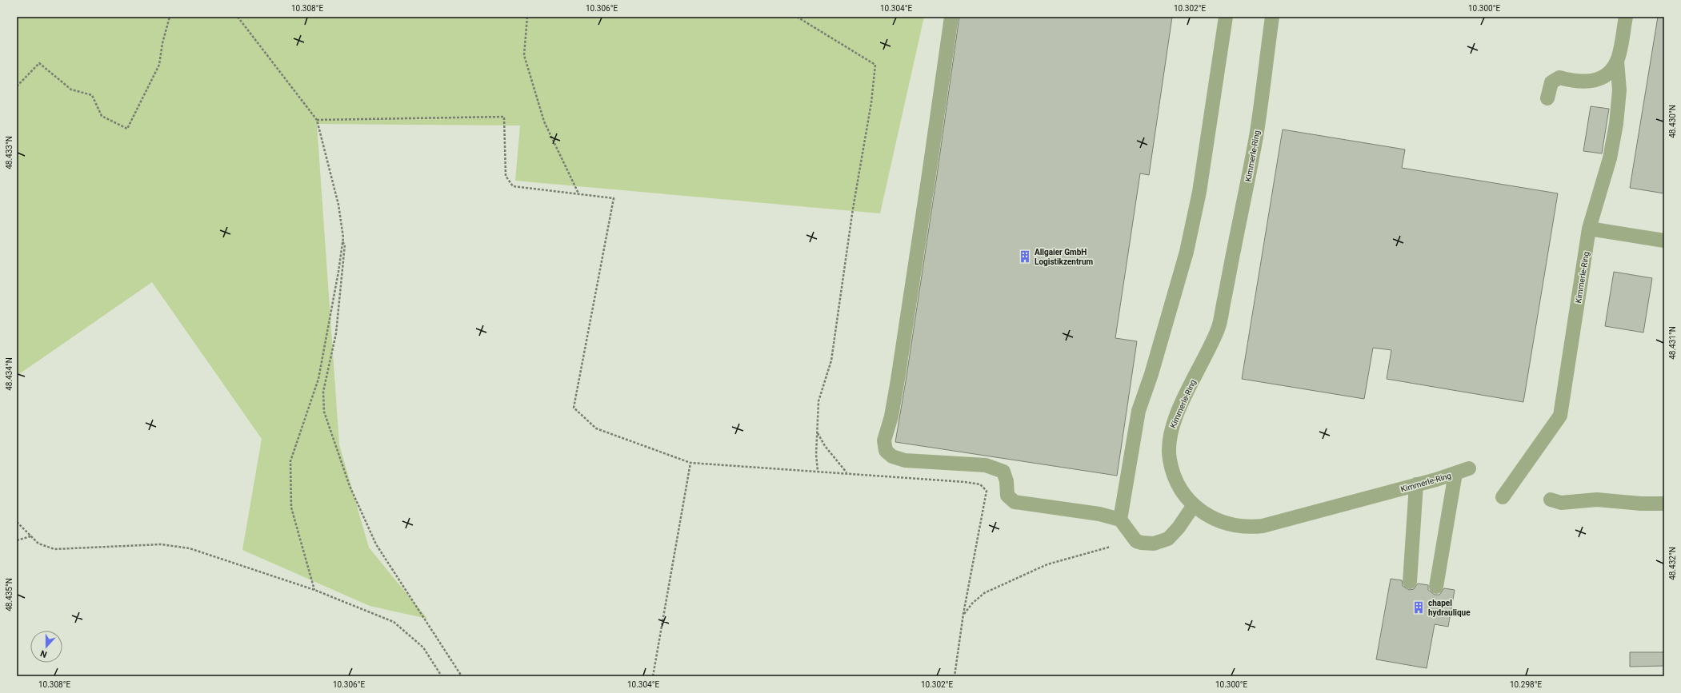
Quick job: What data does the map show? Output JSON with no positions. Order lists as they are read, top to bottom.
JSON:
{
  "streets": {
    "street": ["Kimmerle-Ring"]
  },
  "places": {
    "building": ["Allgaier GmbH Logistikzentrum", "chapel hydraulique"]
  },
  "north": "bottom",
  "coordinates": [
    "10.308°E",
    "10.306°E",
    "10.304°E",
    "10.302°E",
    "10.300°E",
    "48.430°N",
    "48.433°N",
    "48.431°N",
    "48.434°N",
    "48.432°N",
    "48.435°N",
    "10.298°E"
  ]
}
